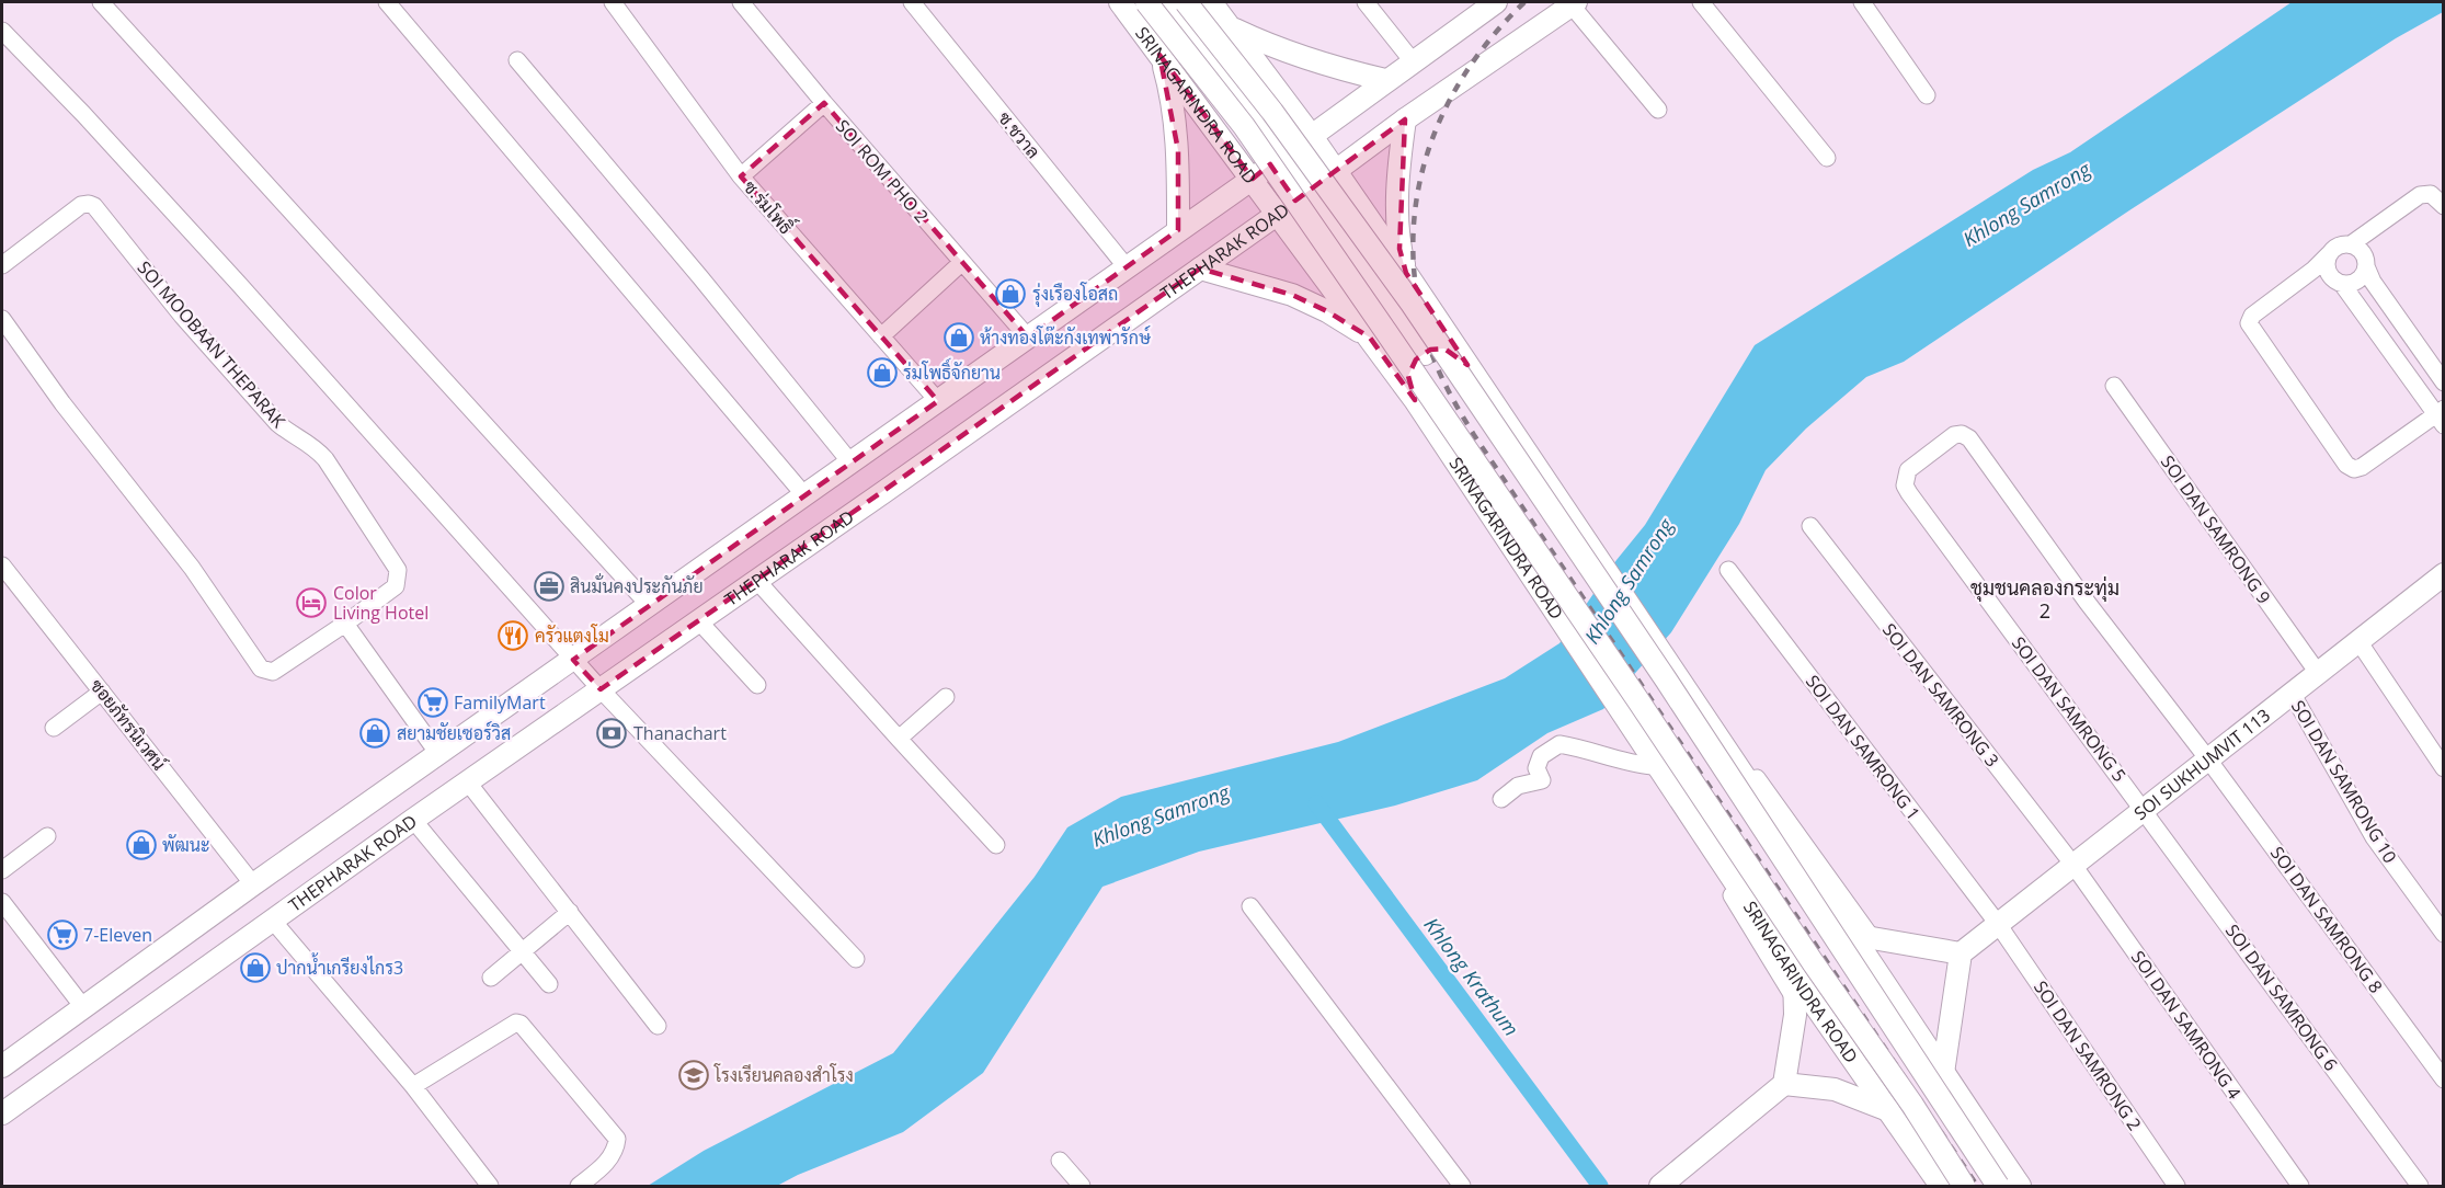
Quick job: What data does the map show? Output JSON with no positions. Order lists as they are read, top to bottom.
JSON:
{
  "streets": {
    "main road": ["SRINAGARINDRA ROAD", "THEPHARAK ROAD", "SOI SUKHUMVIT 113"],
    "street": [
      "ซ.ชวาล",
      "SOI ROM PHO 2",
      "ซ.ร่มโพธิ์",
      "SOI MOOBAAN THEPARAK",
      "SOI DAN SAMRONG 9",
      "SOI DAN SAMRONG 3",
      "SOI DAN SAMRONG 5",
      "ซอยภัทรนิเวศน์",
      "SOI DAN SAMRONG 1",
      "SOI DAN SAMRONG 10",
      "SOI DAN SAMRONG 8",
      "SOI DAN SAMRONG 6",
      "SOI DAN SAMRONG 4",
      "SOI DAN SAMRONG 2"
    ]
  },
  "crossings": [
    ["SRINAGARINDRA ROAD", "THEPHARAK ROAD"],
    ["SOI DAN SAMRONG 9", "SOI SUKHUMVIT 113"],
    ["SOI DAN SAMRONG 3", "SOI SUKHUMVIT 113"],
    ["SOI DAN SAMRONG 3", "SOI DAN SAMRONG 4"],
    ["SOI DAN SAMRONG 5", "SOI SUKHUMVIT 113"],
    ["SOI DAN SAMRONG 5", "SOI DAN SAMRONG 8"],
    ["SOI DAN SAMRONG 5", "SOI DAN SAMRONG 6"],
    ["SOI DAN SAMRONG 1", "SOI SUKHUMVIT 113"],
    ["SOI DAN SAMRONG 1", "SOI DAN SAMRONG 2"],
    ["SOI SUKHUMVIT 113", "SOI DAN SAMRONG 10"],
    ["SOI SUKHUMVIT 113", "SOI DAN SAMRONG 8"],
    ["SOI SUKHUMVIT 113", "SOI DAN SAMRONG 6"],
    ["SOI SUKHUMVIT 113", "SOI DAN SAMRONG 4"],
    ["SOI SUKHUMVIT 113", "SOI DAN SAMRONG 2"]
  ],
  "districts": ["ชุมชนคลองกระทุ่ม 2"],
  "water": ["Khlong Samrong", "Khlong Krathum"],
  "places": {
    "shop": [
      "รุ่งเรืองโอสถ",
      "ห้างทองโต๊ะกังเทพารักษ์",
      "ร่มโพธิ์จักยาน",
      "สยามชัยเซอร์วิส",
      "พัฒนะ",
      "ปากน้ำเกรียงไกร3"
    ],
    "office": ["สินมั่นคงประกันภัย"],
    "hotel": ["Color Living Hotel"],
    "restaurant": ["ครัวแตงโม"],
    "supermarket": ["FamilyMart", "7-Eleven"],
    "bank": ["Thanachart"],
    "school or university": ["โรงเรียนคลองสำโรง"]
  }
}
